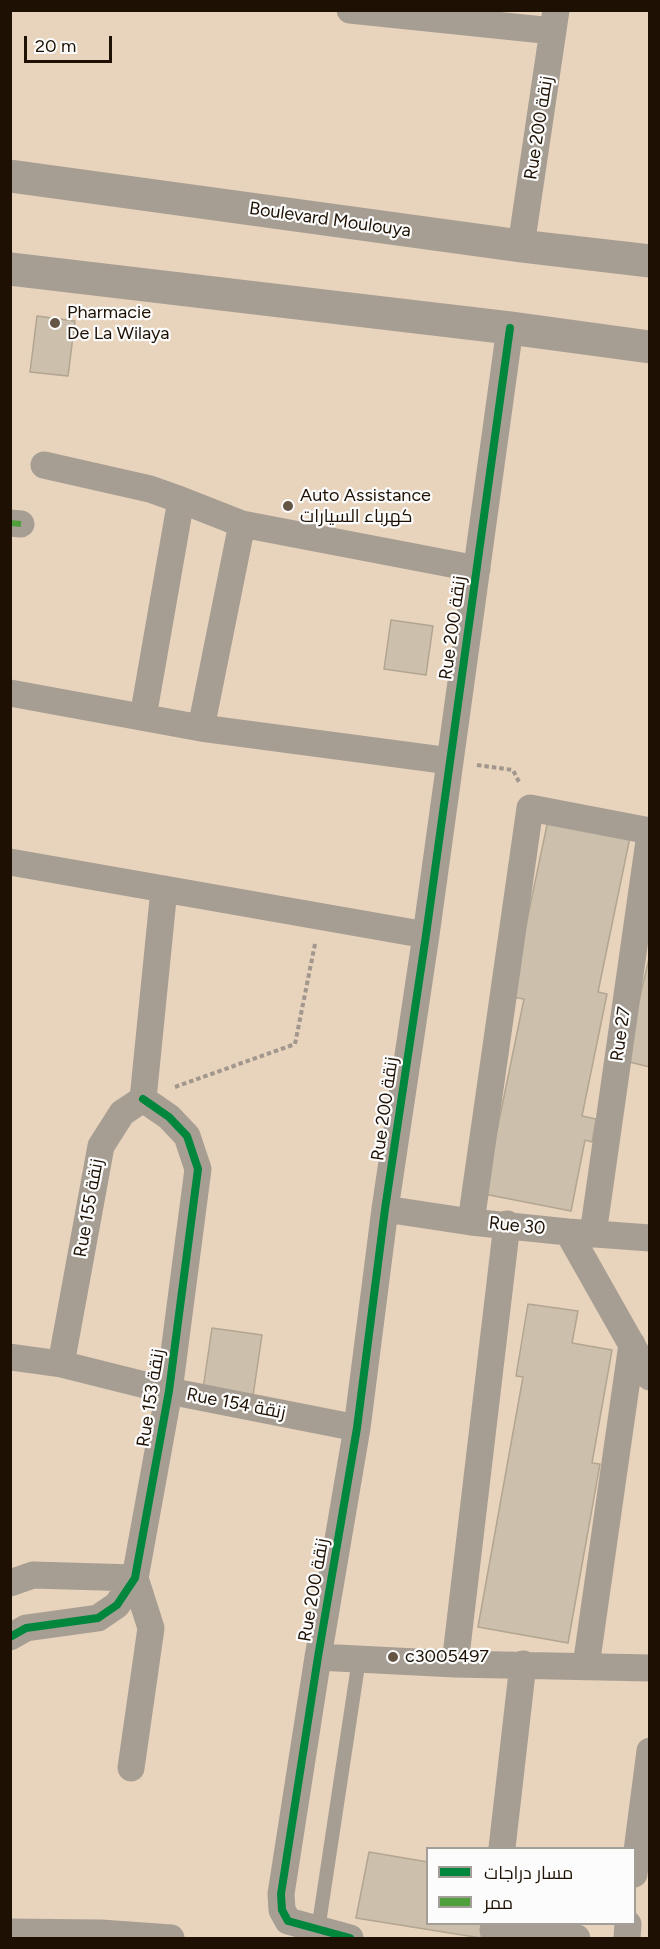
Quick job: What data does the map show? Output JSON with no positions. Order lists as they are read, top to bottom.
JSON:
{
  "streets": {
    "street": [
      "Rue 200 زنقة",
      "Boulevard Moulouya",
      "Rue 27",
      "Rue 155 زنقة",
      "Rue 30",
      "Rue 153 زنقة",
      "Rue 154 زنقة"
    ]
  },
  "crossings": [
    ["Rue 200 زنقة", "Boulevard Moulouya"],
    ["Rue 200 زنقة", "Rue 30"],
    ["Rue 200 زنقة", "Rue 154 زنقة"],
    ["Rue 27", "Rue 30"],
    ["Rue 155 زنقة", "Rue 153 زنقة"],
    ["Rue 155 زنقة", "Rue 154 زنقة"],
    ["Rue 153 زنقة", "Rue 154 زنقة"]
  ],
  "places": ["Pharmacie De La Wilaya", "Auto Assistance كهرباء السيارات", "c3005497"],
  "legend": ["مسار دراجات", "ممر"],
  "scale_bar": "20 m"
}
